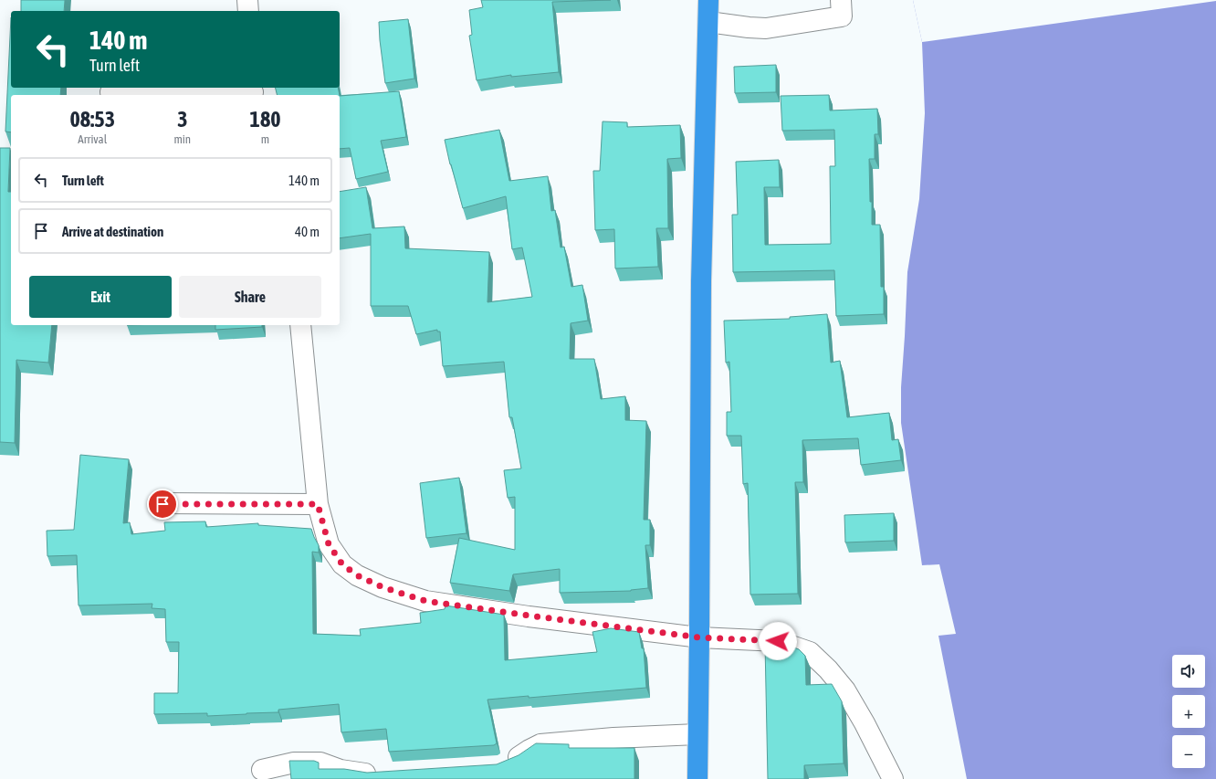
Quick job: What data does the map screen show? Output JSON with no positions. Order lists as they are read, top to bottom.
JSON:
{
  "page": {
    "turn": ["140 m", "Turn left"],
    "eta": [
      "08:53",
      "Arrival",
      "3",
      "min",
      "180",
      "m"
    ],
    "list": [
      {
        "name": "Turn left",
        "value": "140 m"
      },
      {
        "name": "Arrive at destination",
        "value": "40 m"
      }
    ],
    "buttons": ["Exit", "Share"],
    "map_buttons": ["+", "−"]
  }
}
